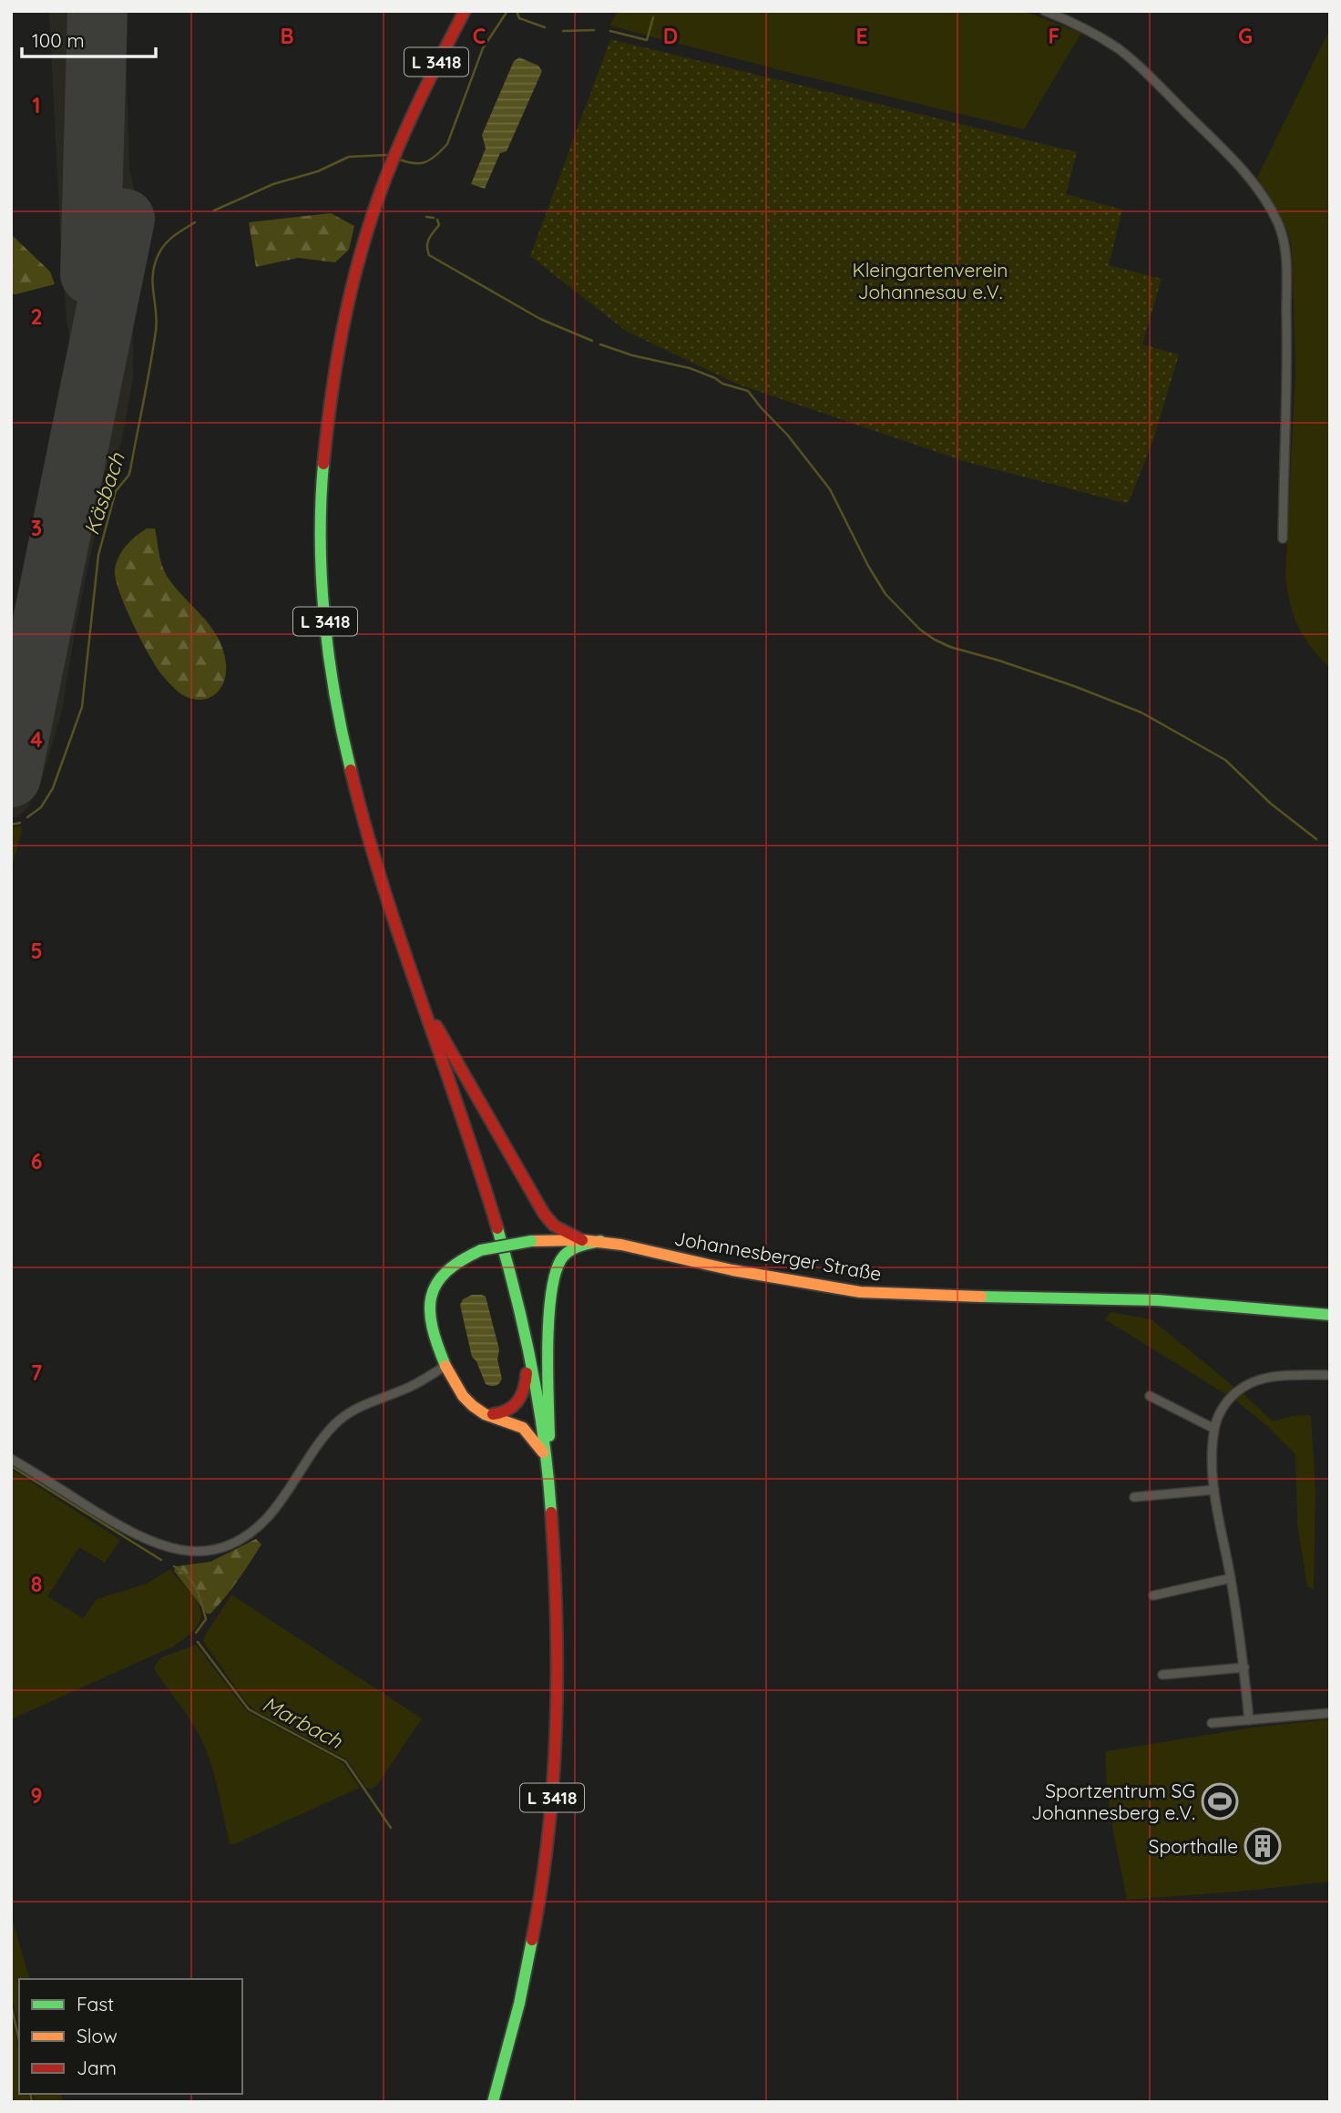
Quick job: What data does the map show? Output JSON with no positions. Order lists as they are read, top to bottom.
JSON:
{
  "streets": {
    "main road": ["L 3418", "Johannesberger Straße"]
  },
  "water": ["Käsbach", "Marbach"],
  "parks": ["Kleingartenverein Johannesau e.V."],
  "places": {
    "sports": ["Sportzentrum SG Johannesberg e.V."],
    "building": ["Sporthalle"]
  },
  "legend": ["Fast", "Slow", "Jam"],
  "scale_bar": "100 m",
  "grid": {
    "columns": [
      "B",
      "C",
      "D",
      "E",
      "F",
      "G"
    ],
    "rows": [
      "1",
      "2",
      "3",
      "4",
      "5",
      "6",
      "7",
      "8",
      "9"
    ]
  }
}
